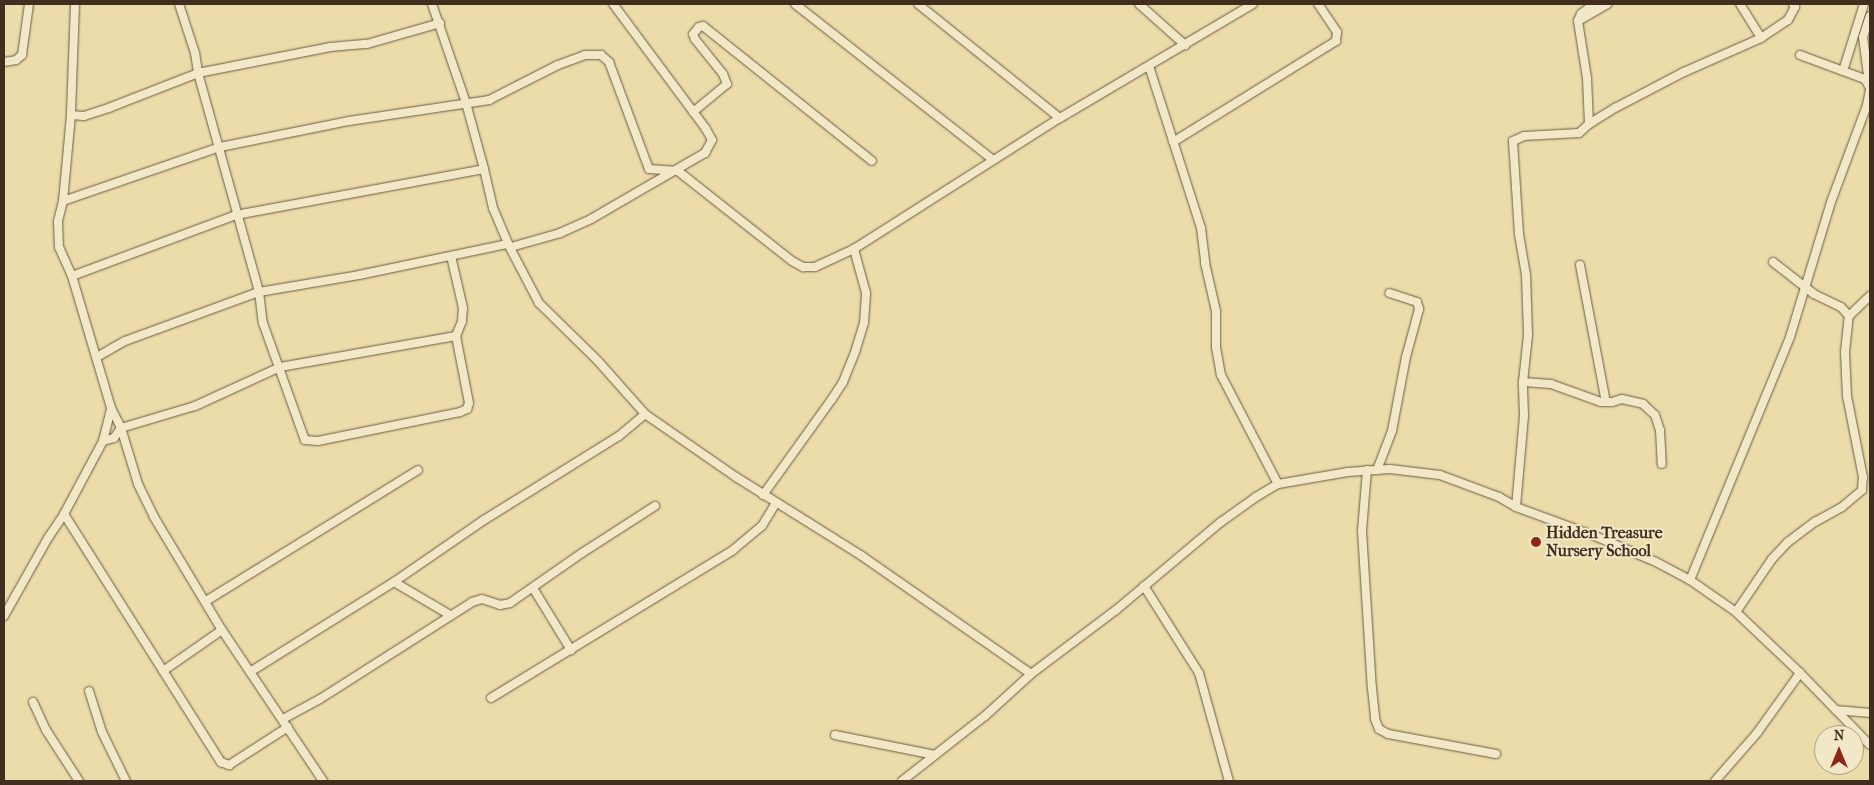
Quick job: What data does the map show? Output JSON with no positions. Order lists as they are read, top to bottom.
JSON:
{
  "places": ["Hidden Treasure Nursery School"],
  "north": "top"
}
